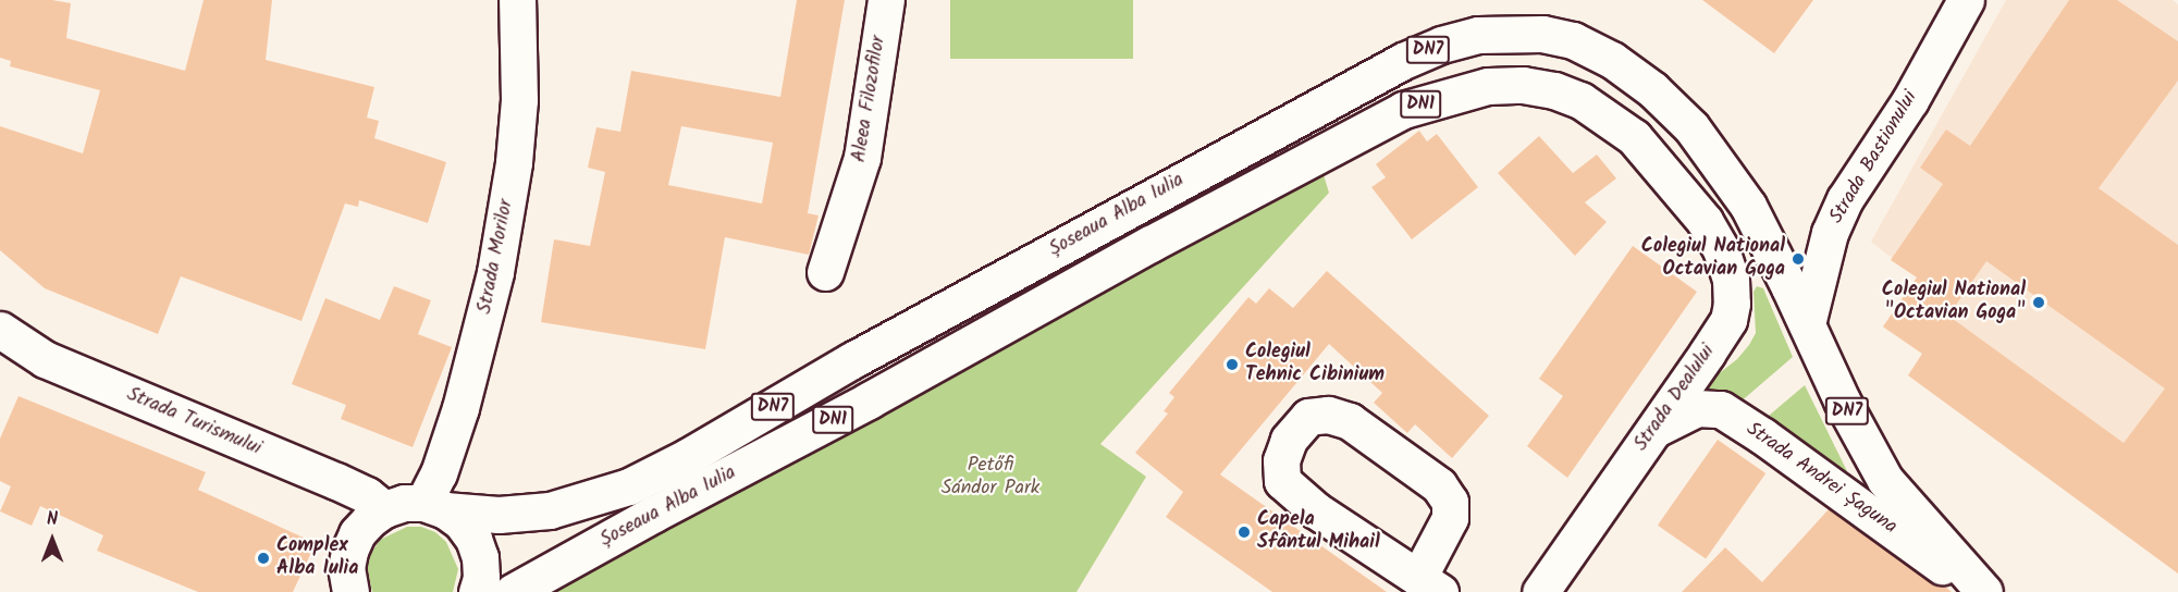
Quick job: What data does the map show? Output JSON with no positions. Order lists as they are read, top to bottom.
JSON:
{
  "streets": {
    "main road": [
      "DN7",
      "Aleea Filozofilor",
      "DN1",
      "Strada Bastionului",
      "Șoseaua Alba Iulia",
      "Strada Morilor",
      "Strada Dealului",
      "Strada Turismului",
      "Strada Andrei Șaguna"
    ]
  },
  "crossings": [
    ["DN7", "Șoseaua Alba Iulia"],
    ["DN7", "Strada Morilor"],
    ["DN7", "Strada Turismului"],
    ["Strada Bastionului", "Strada Andrei Șaguna"],
    ["Șoseaua Alba Iulia", "Strada Morilor"],
    ["Șoseaua Alba Iulia", "Strada Dealului"],
    ["Șoseaua Alba Iulia", "Strada Andrei Șaguna"],
    ["Strada Dealului", "Strada Andrei Șaguna"]
  ],
  "parks": ["Petőfi Sándor Park"],
  "places": [
    "Colegiul National Octavian Goga",
    "Colegiul National \"Octavian Goga\"",
    "Colegiul Tehnic Cibinium",
    "Capela Sfântul Mihail",
    "Complex Alba Iulia"
  ],
  "north": "top"
}
